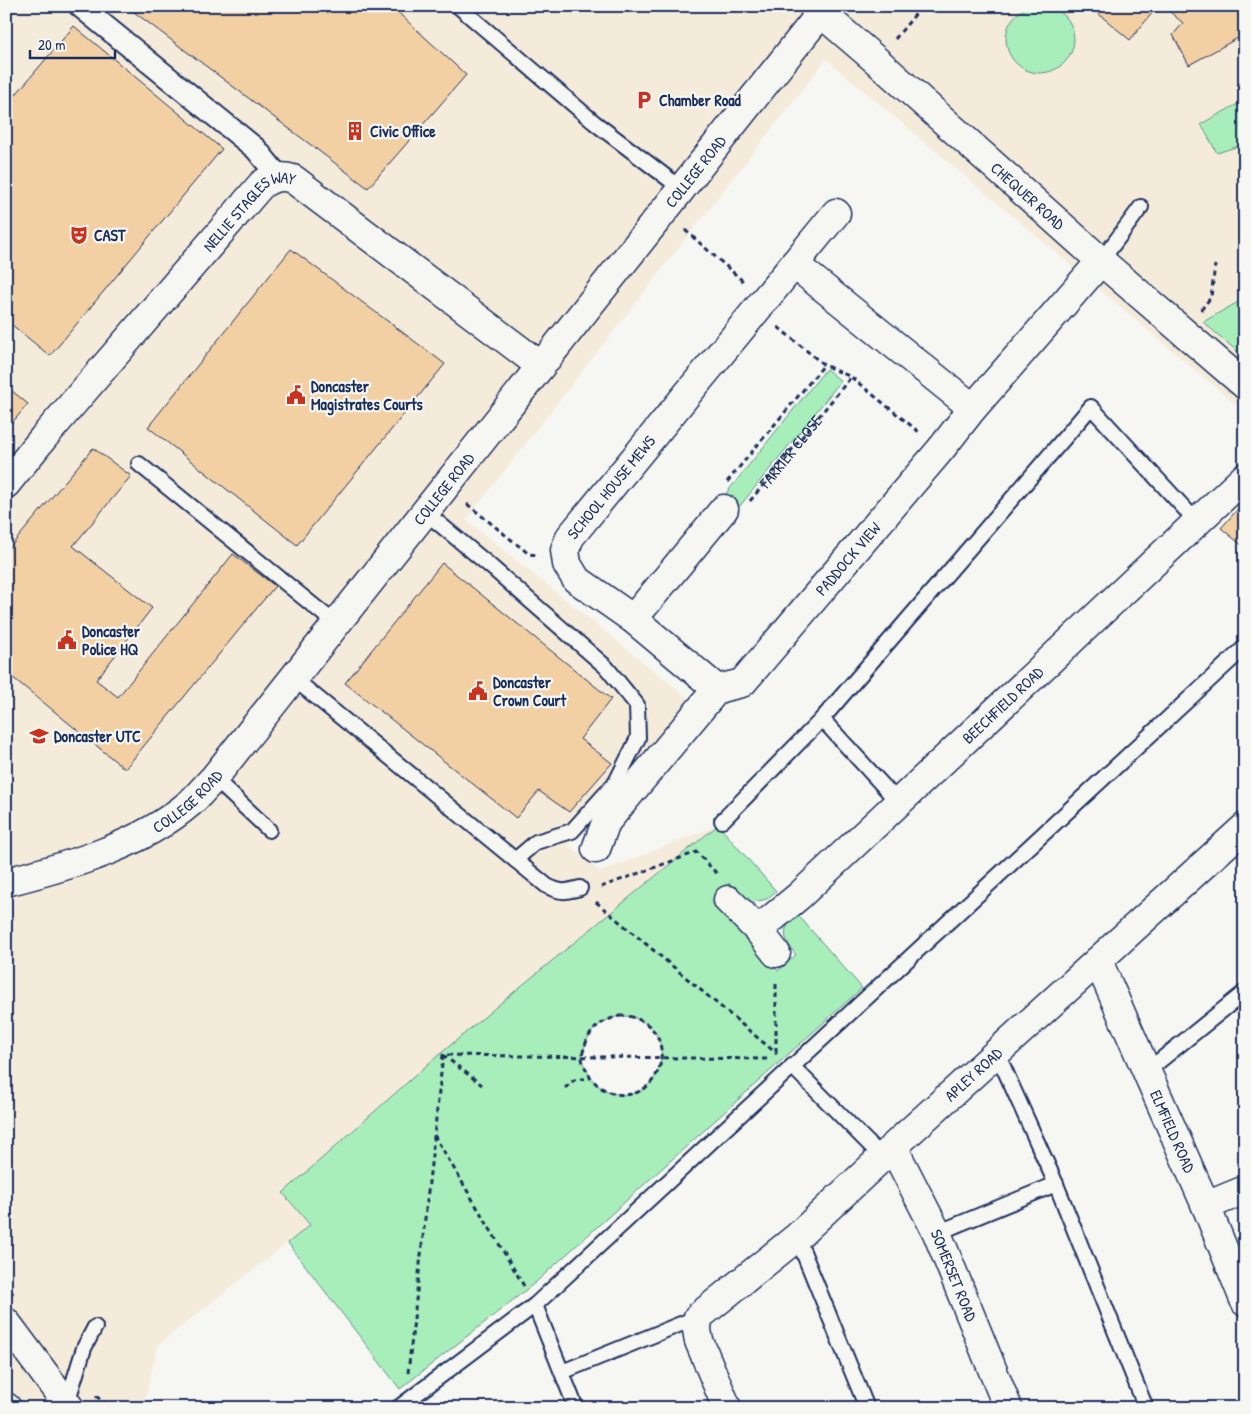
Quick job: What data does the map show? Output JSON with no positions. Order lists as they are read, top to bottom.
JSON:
{
  "streets": {
    "main road": [
      "COLLEGE ROAD",
      "CHEQUER ROAD",
      "NELLIE STAGLES WAY",
      "SCHOOL HOUSE MEWS",
      "PADDOCK VIEW",
      "BEECHFIELD ROAD",
      "APLEY ROAD",
      "ELMFIELD ROAD",
      "SOMERSET ROAD"
    ],
    "path": ["FARRIER CLOSE"]
  },
  "crossings": [
    ["COLLEGE ROAD", "CHEQUER ROAD"],
    ["COLLEGE ROAD", "NELLIE STAGLES WAY"],
    ["CHEQUER ROAD", "PADDOCK VIEW"],
    ["SCHOOL HOUSE MEWS", "PADDOCK VIEW"],
    ["APLEY ROAD", "ELMFIELD ROAD"],
    ["APLEY ROAD", "SOMERSET ROAD"]
  ],
  "places": {
    "parking": ["Chamber Road"],
    "building": ["Civic Office"],
    "theatre": ["CAST"],
    "public building": ["Doncaster Magistrates Courts", "Doncaster Police HQ", "Doncaster Crown Court"],
    "school or university": ["Doncaster UTC"]
  },
  "scale_bar": "20 m"
}
